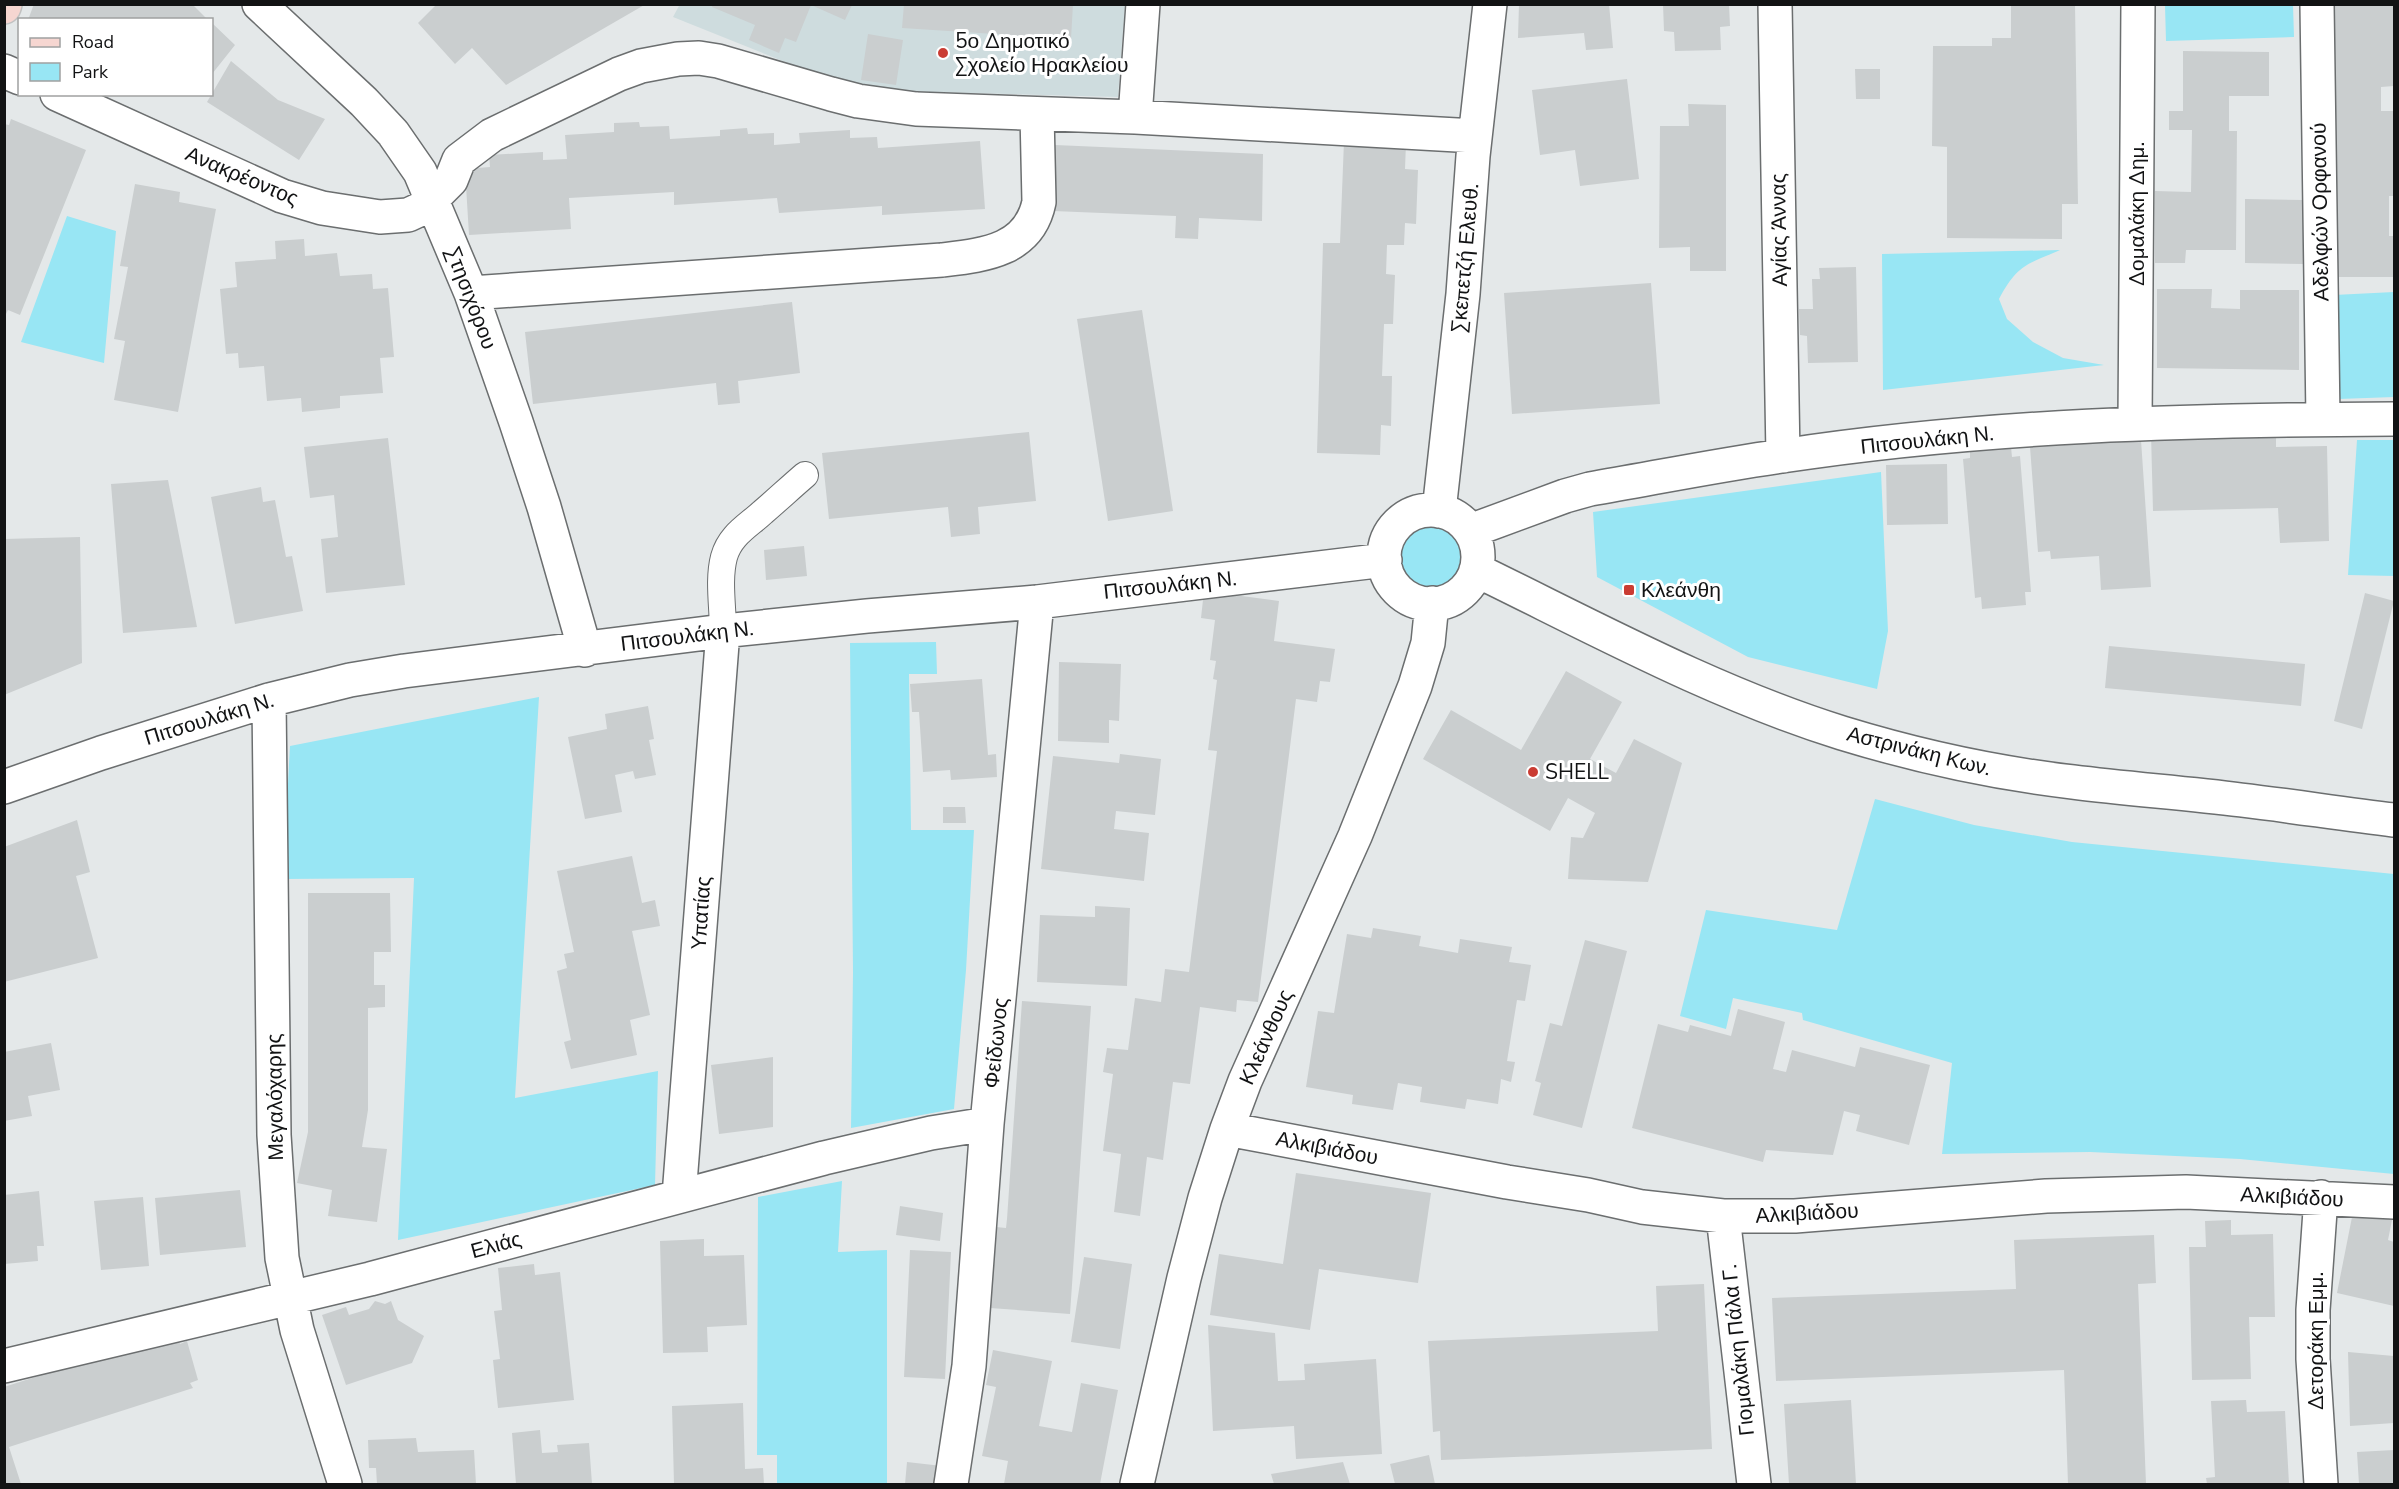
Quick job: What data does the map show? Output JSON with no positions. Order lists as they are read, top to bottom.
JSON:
{
  "streets": {
    "street": [
      "Ανακρέοντος",
      "Αδελφών Ορφανού",
      "Δομαλάκη Δημ.",
      "Αγίας Άννας",
      "Σκεπετζή Ελευθ.",
      "Στησιχόρου",
      "Πιτσουλάκη Ν.",
      "Αστρινάκη Κων.",
      "Υπατίας",
      "Κλεάνθους",
      "Φείδωνος",
      "Μεγαλόχαρης",
      "Αλκιβιάδου",
      "Ελιάς",
      "Δετοράκη Εμμ.",
      "Γιομαλάκη Πάλα Γ."
    ]
  },
  "crossings": [
    ["Ανακρέοντος", "Σκεπετζή Ελευθ."],
    ["Ανακρέοντος", "Στησιχόρου"],
    ["Αδελφών Ορφανού", "Πιτσουλάκη Ν."],
    ["Δομαλάκη Δημ.", "Πιτσουλάκη Ν."],
    ["Αγίας Άννας", "Πιτσουλάκη Ν."],
    ["Σκεπετζή Ελευθ.", "Πιτσουλάκη Ν."],
    ["Σκεπετζή Ελευθ.", "Αστρινάκη Κων."],
    ["Σκεπετζή Ελευθ.", "Κλεάνθους"],
    ["Στησιχόρου", "Πιτσουλάκη Ν."],
    ["Πιτσουλάκη Ν.", "Αστρινάκη Κων."],
    ["Πιτσουλάκη Ν.", "Υπατίας"],
    ["Πιτσουλάκη Ν.", "Κλεάνθους"],
    ["Πιτσουλάκη Ν.", "Φείδωνος"],
    ["Πιτσουλάκη Ν.", "Μεγαλόχαρης"],
    ["Αστρινάκη Κων.", "Κλεάνθους"],
    ["Υπατίας", "Ελιάς"],
    ["Κλεάνθους", "Αλκιβιάδου"],
    ["Φείδωνος", "Ελιάς"],
    ["Μεγαλόχαρης", "Ελιάς"],
    ["Αλκιβιάδου", "Δετοράκη Εμμ."],
    ["Αλκιβιάδου", "Γιομαλάκη Πάλα Γ."]
  ],
  "places": {
    "other": ["5ο Δημοτικό Σχολείο Ηρακλείου", "SHELL"],
    "transit": ["Κλεάνθη"]
  },
  "legend": ["Road", "Park"]
}
